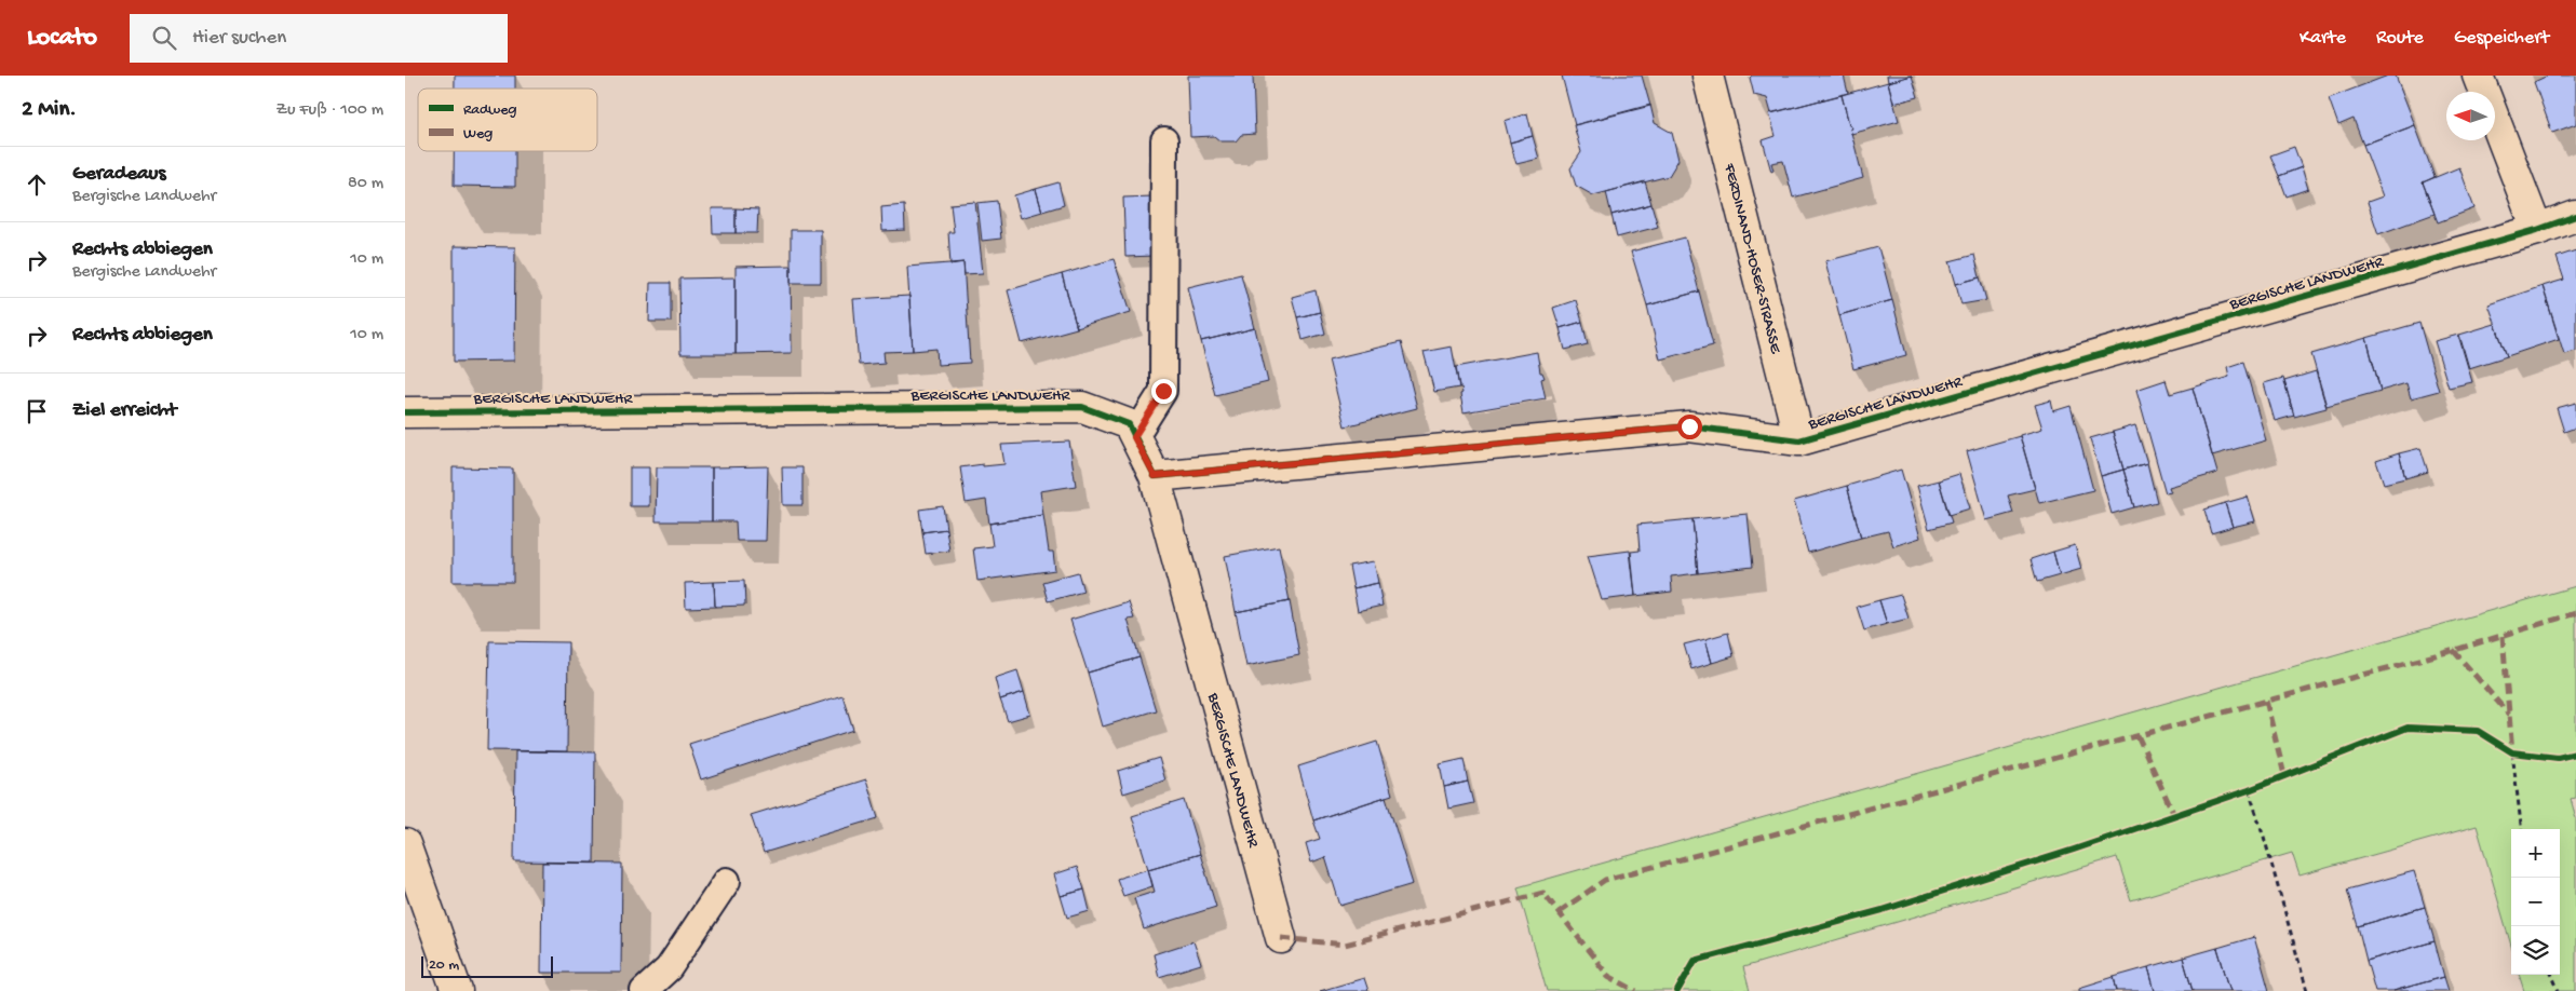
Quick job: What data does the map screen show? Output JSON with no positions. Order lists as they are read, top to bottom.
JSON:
{
  "streets": {
    "street": ["FERDINAND-HOSER-STRASSE", "BERGISCHE LANDWEHR"]
  },
  "crossings": [
    ["FERDINAND-HOSER-STRASSE", "BERGISCHE LANDWEHR"]
  ],
  "legend": ["Radweg", "Weg"],
  "scale_bar": "20 m",
  "north": "left",
  "page": {
    "header": "Locato",
    "search": "Hier suchen",
    "nav": ["Karte", "Route", "Gespeichert"],
    "heading": ["2 Min.", "Zu Fuß · 100 m"],
    "list": [
      ["Geradeaus", "Bergische Landwehr", "80 m"],
      ["Rechts abbiegen", "Bergische Landwehr", "10 m"],
      ["Rechts abbiegen", "10 m"],
      "Ziel erreicht"
    ],
    "map_buttons": ["+", "−"],
    "scale": "20 m"
  }
}
